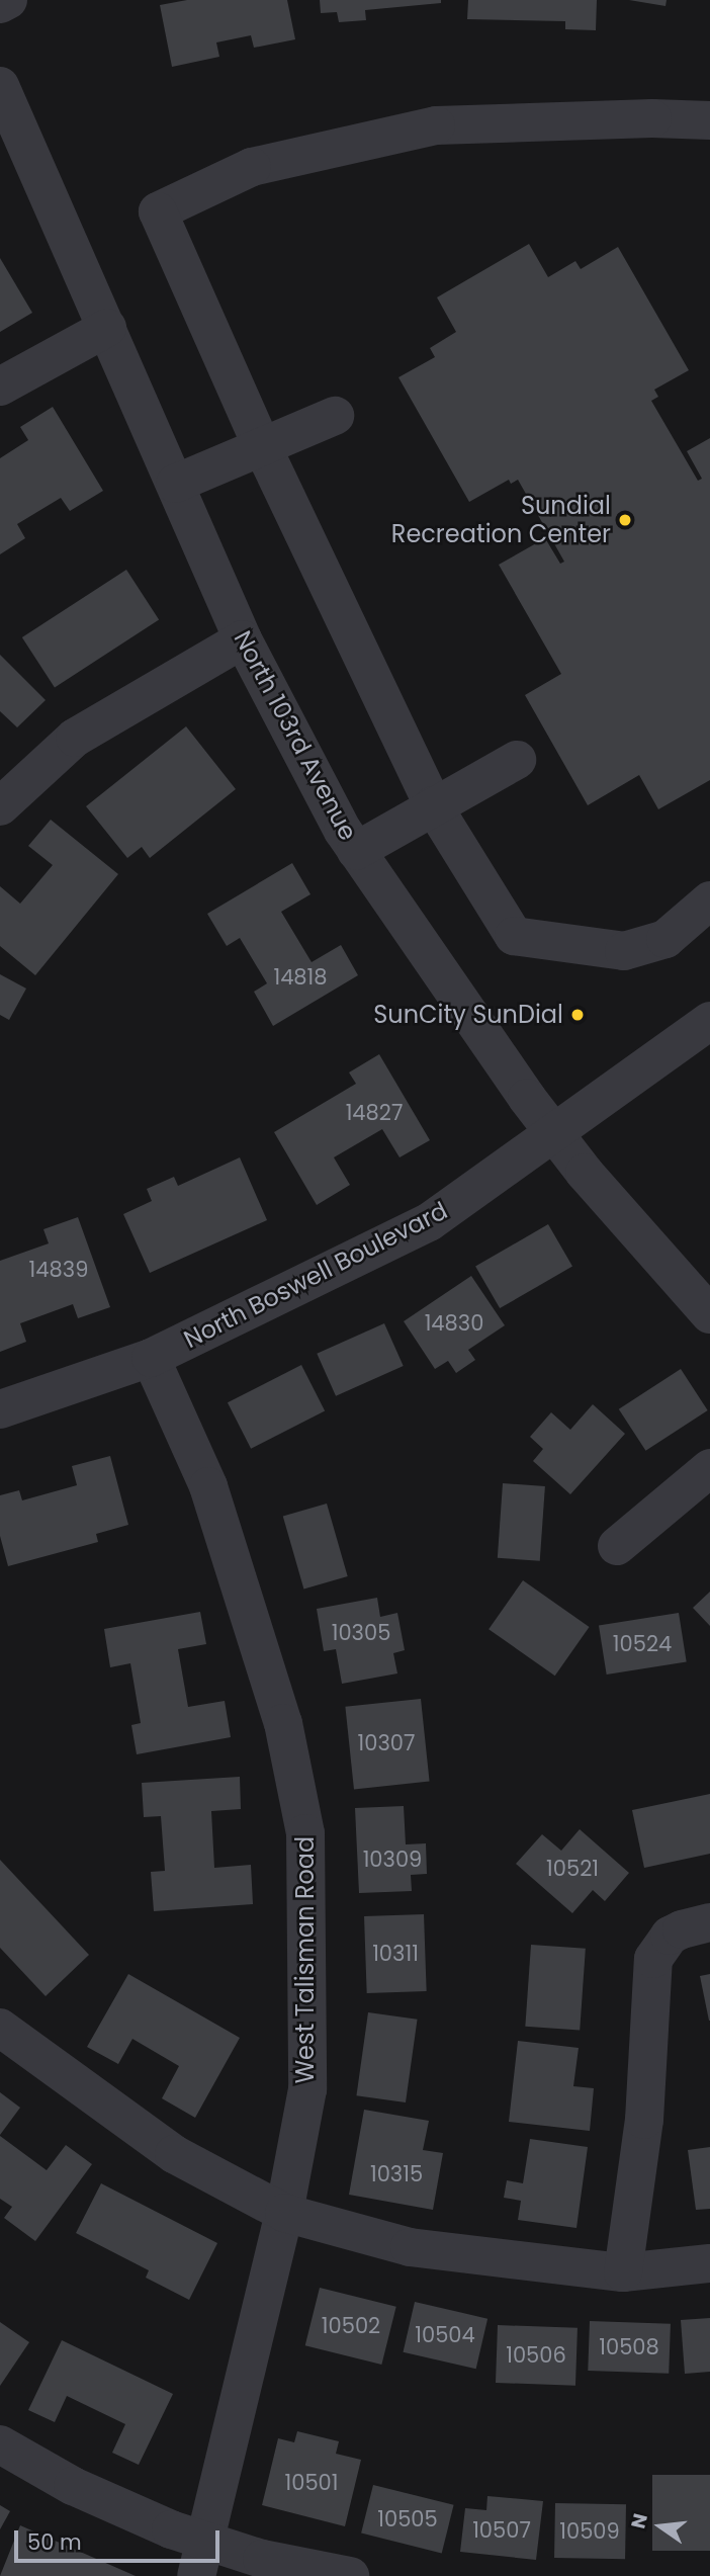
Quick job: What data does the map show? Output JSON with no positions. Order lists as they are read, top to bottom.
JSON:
{
  "streets": {
    "street": ["North 103rd Avenue", "North Boswell Boulevard", "West Talisman Road"]
  },
  "crossings": [
    ["North 103rd Avenue", "North Boswell Boulevard"],
    ["North Boswell Boulevard", "West Talisman Road"]
  ],
  "places": ["Sundial Recreation Center", "SunCity SunDial"],
  "house_numbers": [
    "14818",
    "14827",
    "14839",
    "14830",
    "10305",
    "10524",
    "10307",
    "10309",
    "10521",
    "10311",
    "10315",
    "10502",
    "10504",
    "10508",
    "10506",
    "10501",
    "10505",
    "10507",
    "10509"
  ],
  "scale_bar": "50 m",
  "north": "left"
}
